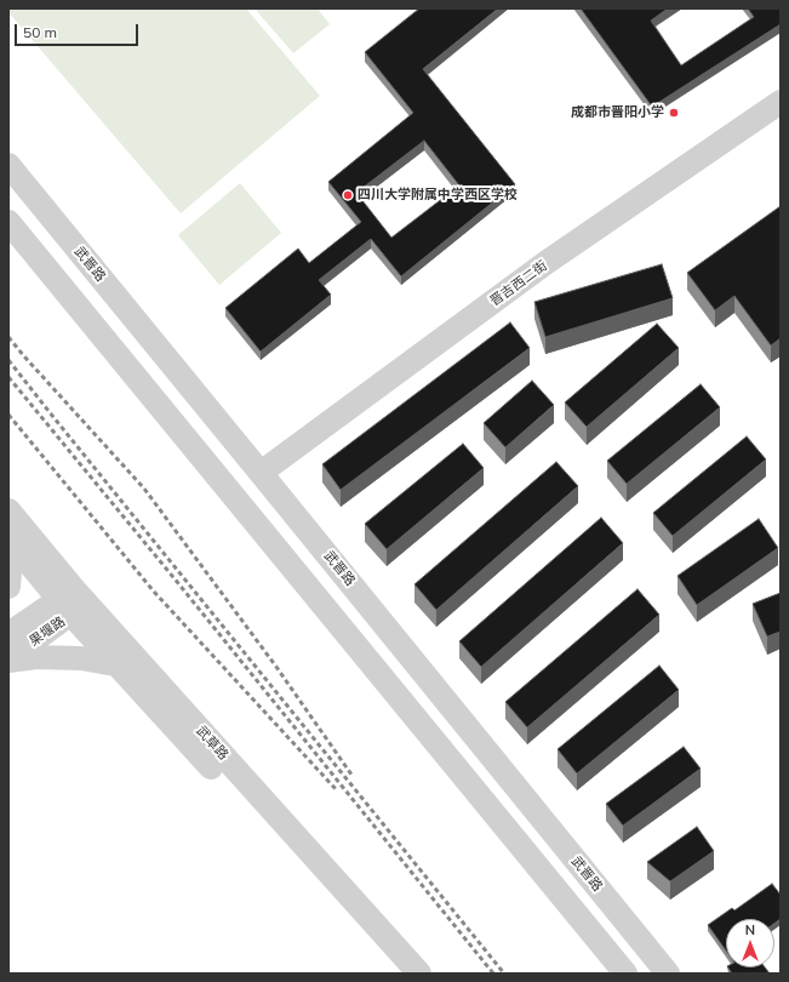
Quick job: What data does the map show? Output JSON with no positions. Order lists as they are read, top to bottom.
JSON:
{
  "streets": {
    "street": [
      "武晋路",
      "晋吉西二街",
      "果堰路",
      "武草路"
    ]
  },
  "crossings": [
    ["武晋路", "晋吉西二街"],
    ["果堰路", "武草路"]
  ],
  "places": ["成都市晋阳小学", "四川大学附属中学西区学校"],
  "scale_bar": "50 m",
  "north": "top"
}
